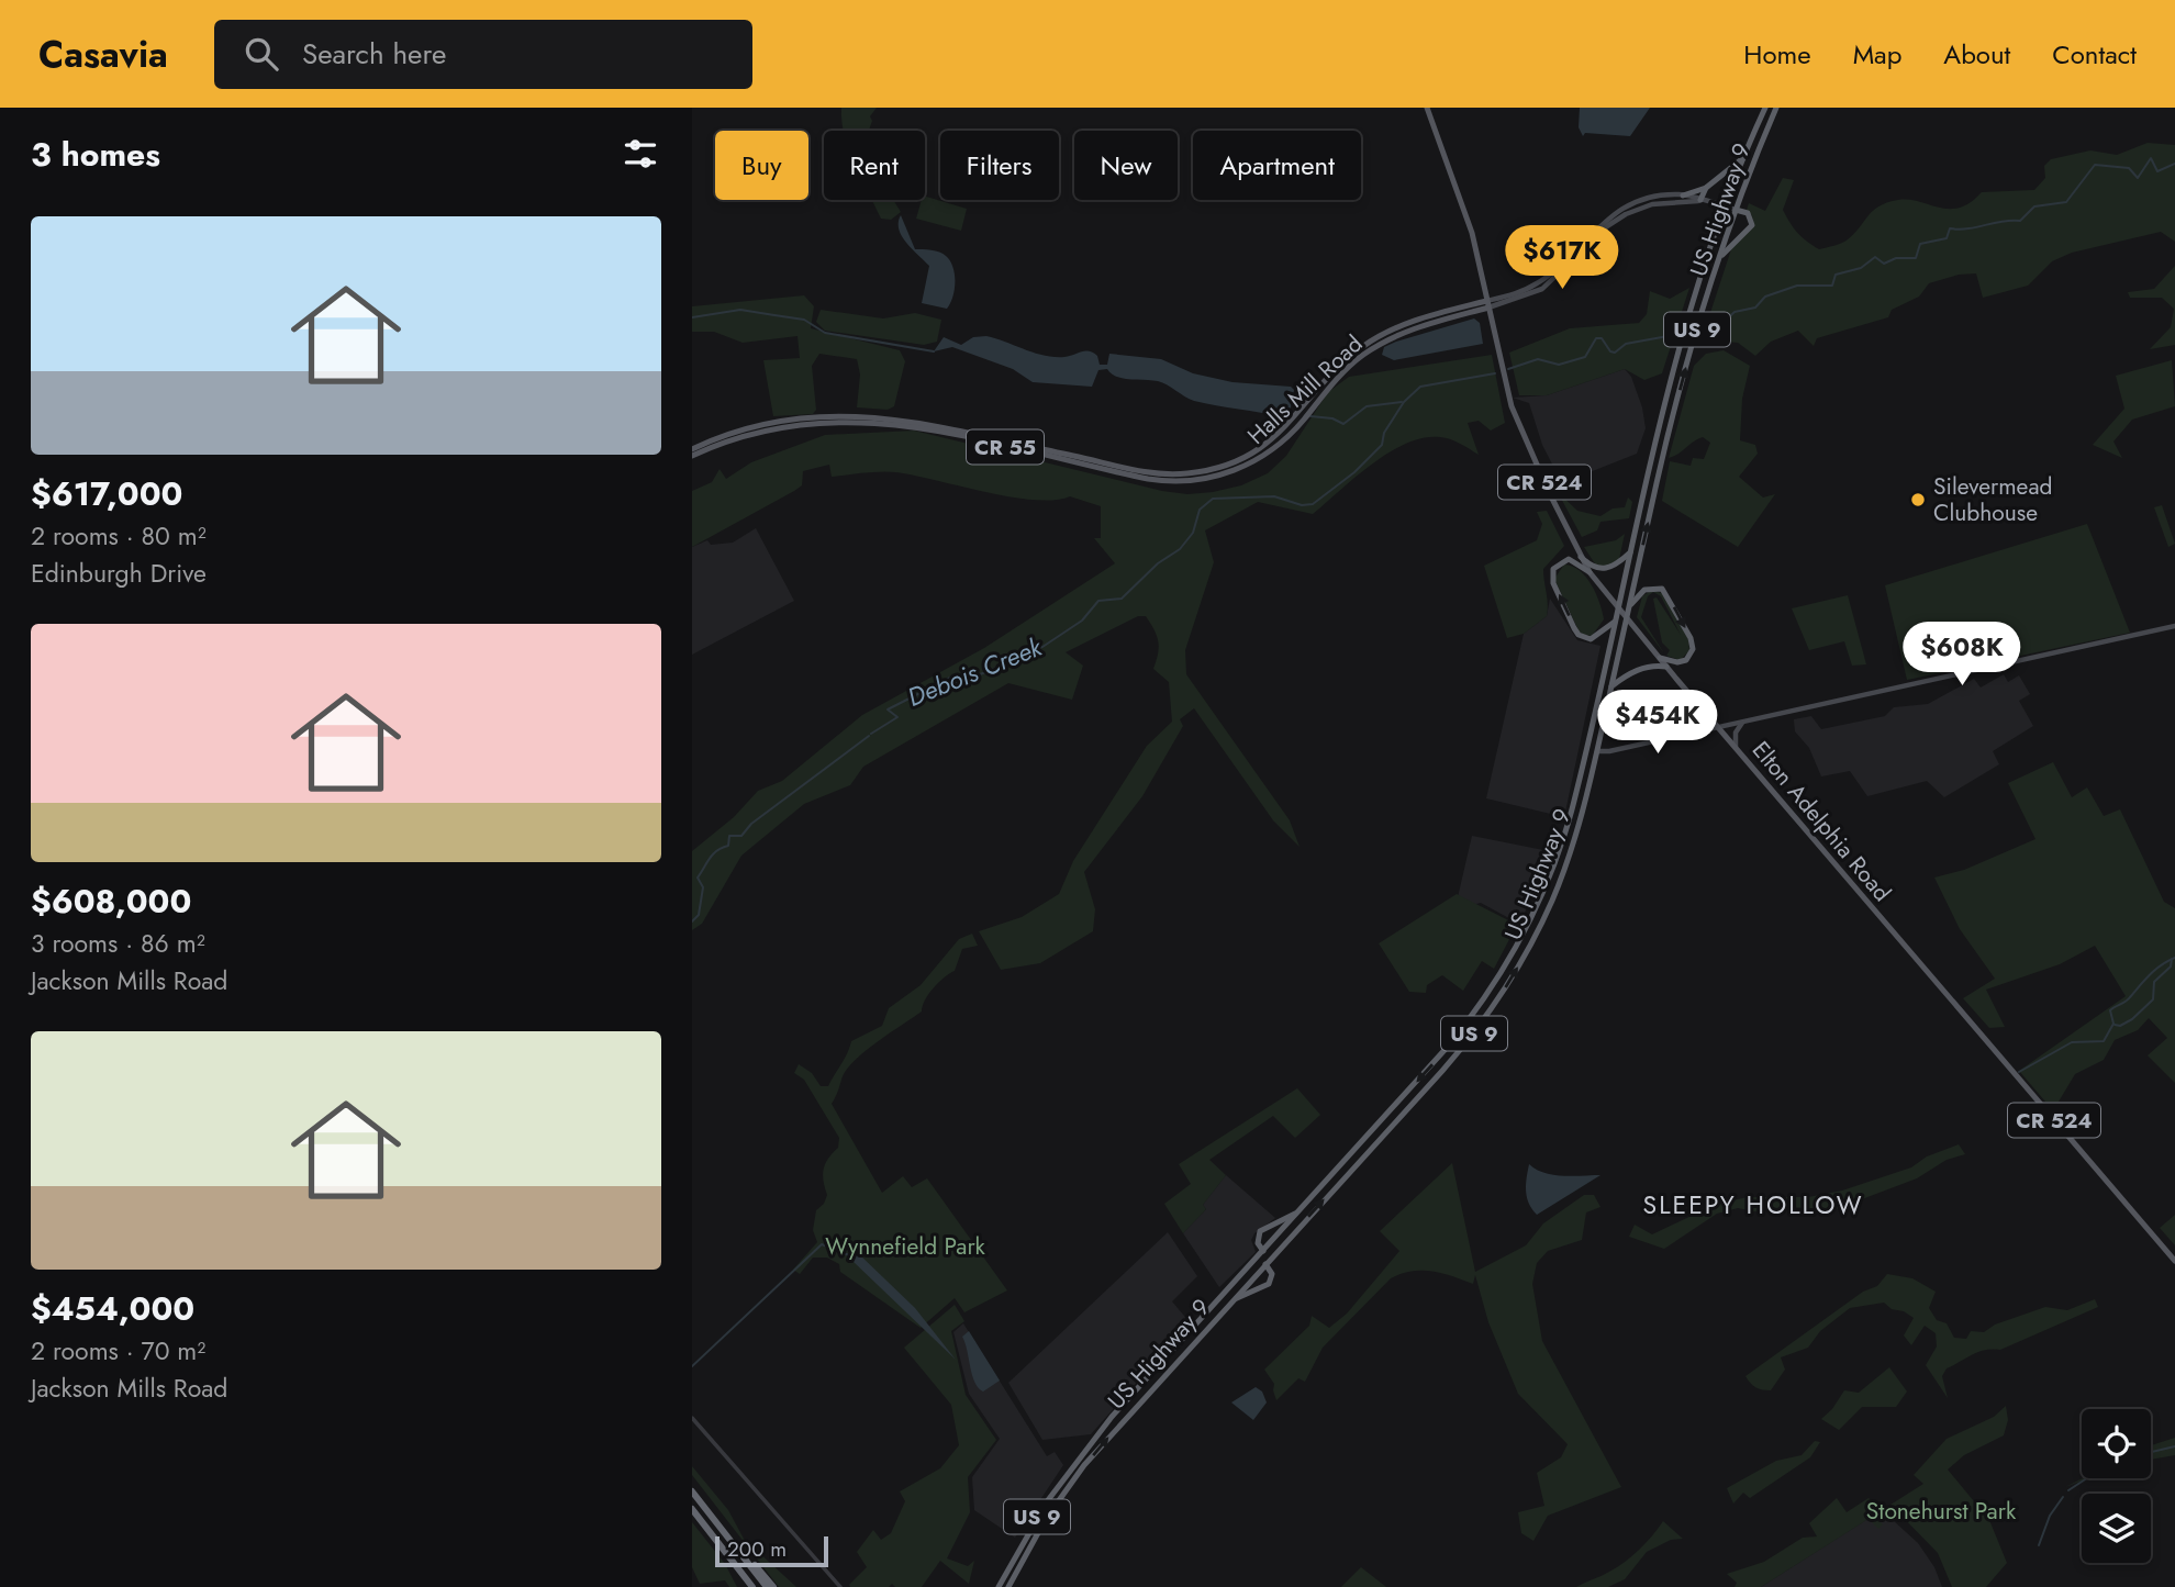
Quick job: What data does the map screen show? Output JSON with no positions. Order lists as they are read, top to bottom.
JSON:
{
  "streets": {
    "highway": ["US Highway 9", "US 9"],
    "main road": [
      "Halls Mill Road",
      "CR 55",
      "CR 524",
      "Elton Adelphia Road"
    ]
  },
  "crossings": [
    ["US Highway 9", "Elton Adelphia Road"],
    ["Halls Mill Road", "Elton Adelphia Road"]
  ],
  "districts": ["SLEEPY HOLLOW"],
  "water": ["Debois Creek"],
  "parks": ["Wynnefield Park", "Stonehurst Park"],
  "places": ["Silevermead Clubhouse"],
  "scale_bar": "200 m",
  "page": {
    "header": "Casavia",
    "search": "Search here",
    "nav": [
      "Home",
      "Map",
      "About",
      "Contact"
    ],
    "heading": "3 homes",
    "chip": [
      "Buy",
      "Rent",
      "Filters",
      "New",
      "Apartment"
    ],
    "list": [
      {
        "name": "$617,000",
        "note": "2 rooms · 80 m² · Edinburgh Drive"
      },
      {
        "name": "$608,000",
        "note": "3 rooms · 86 m² · Jackson Mills Road"
      },
      {
        "name": "$454,000",
        "note": "2 rooms · 70 m² · Jackson Mills Road"
      }
    ],
    "price": ["$617K", "$608K", "$454K"],
    "scale": "200 m"
  }
}
